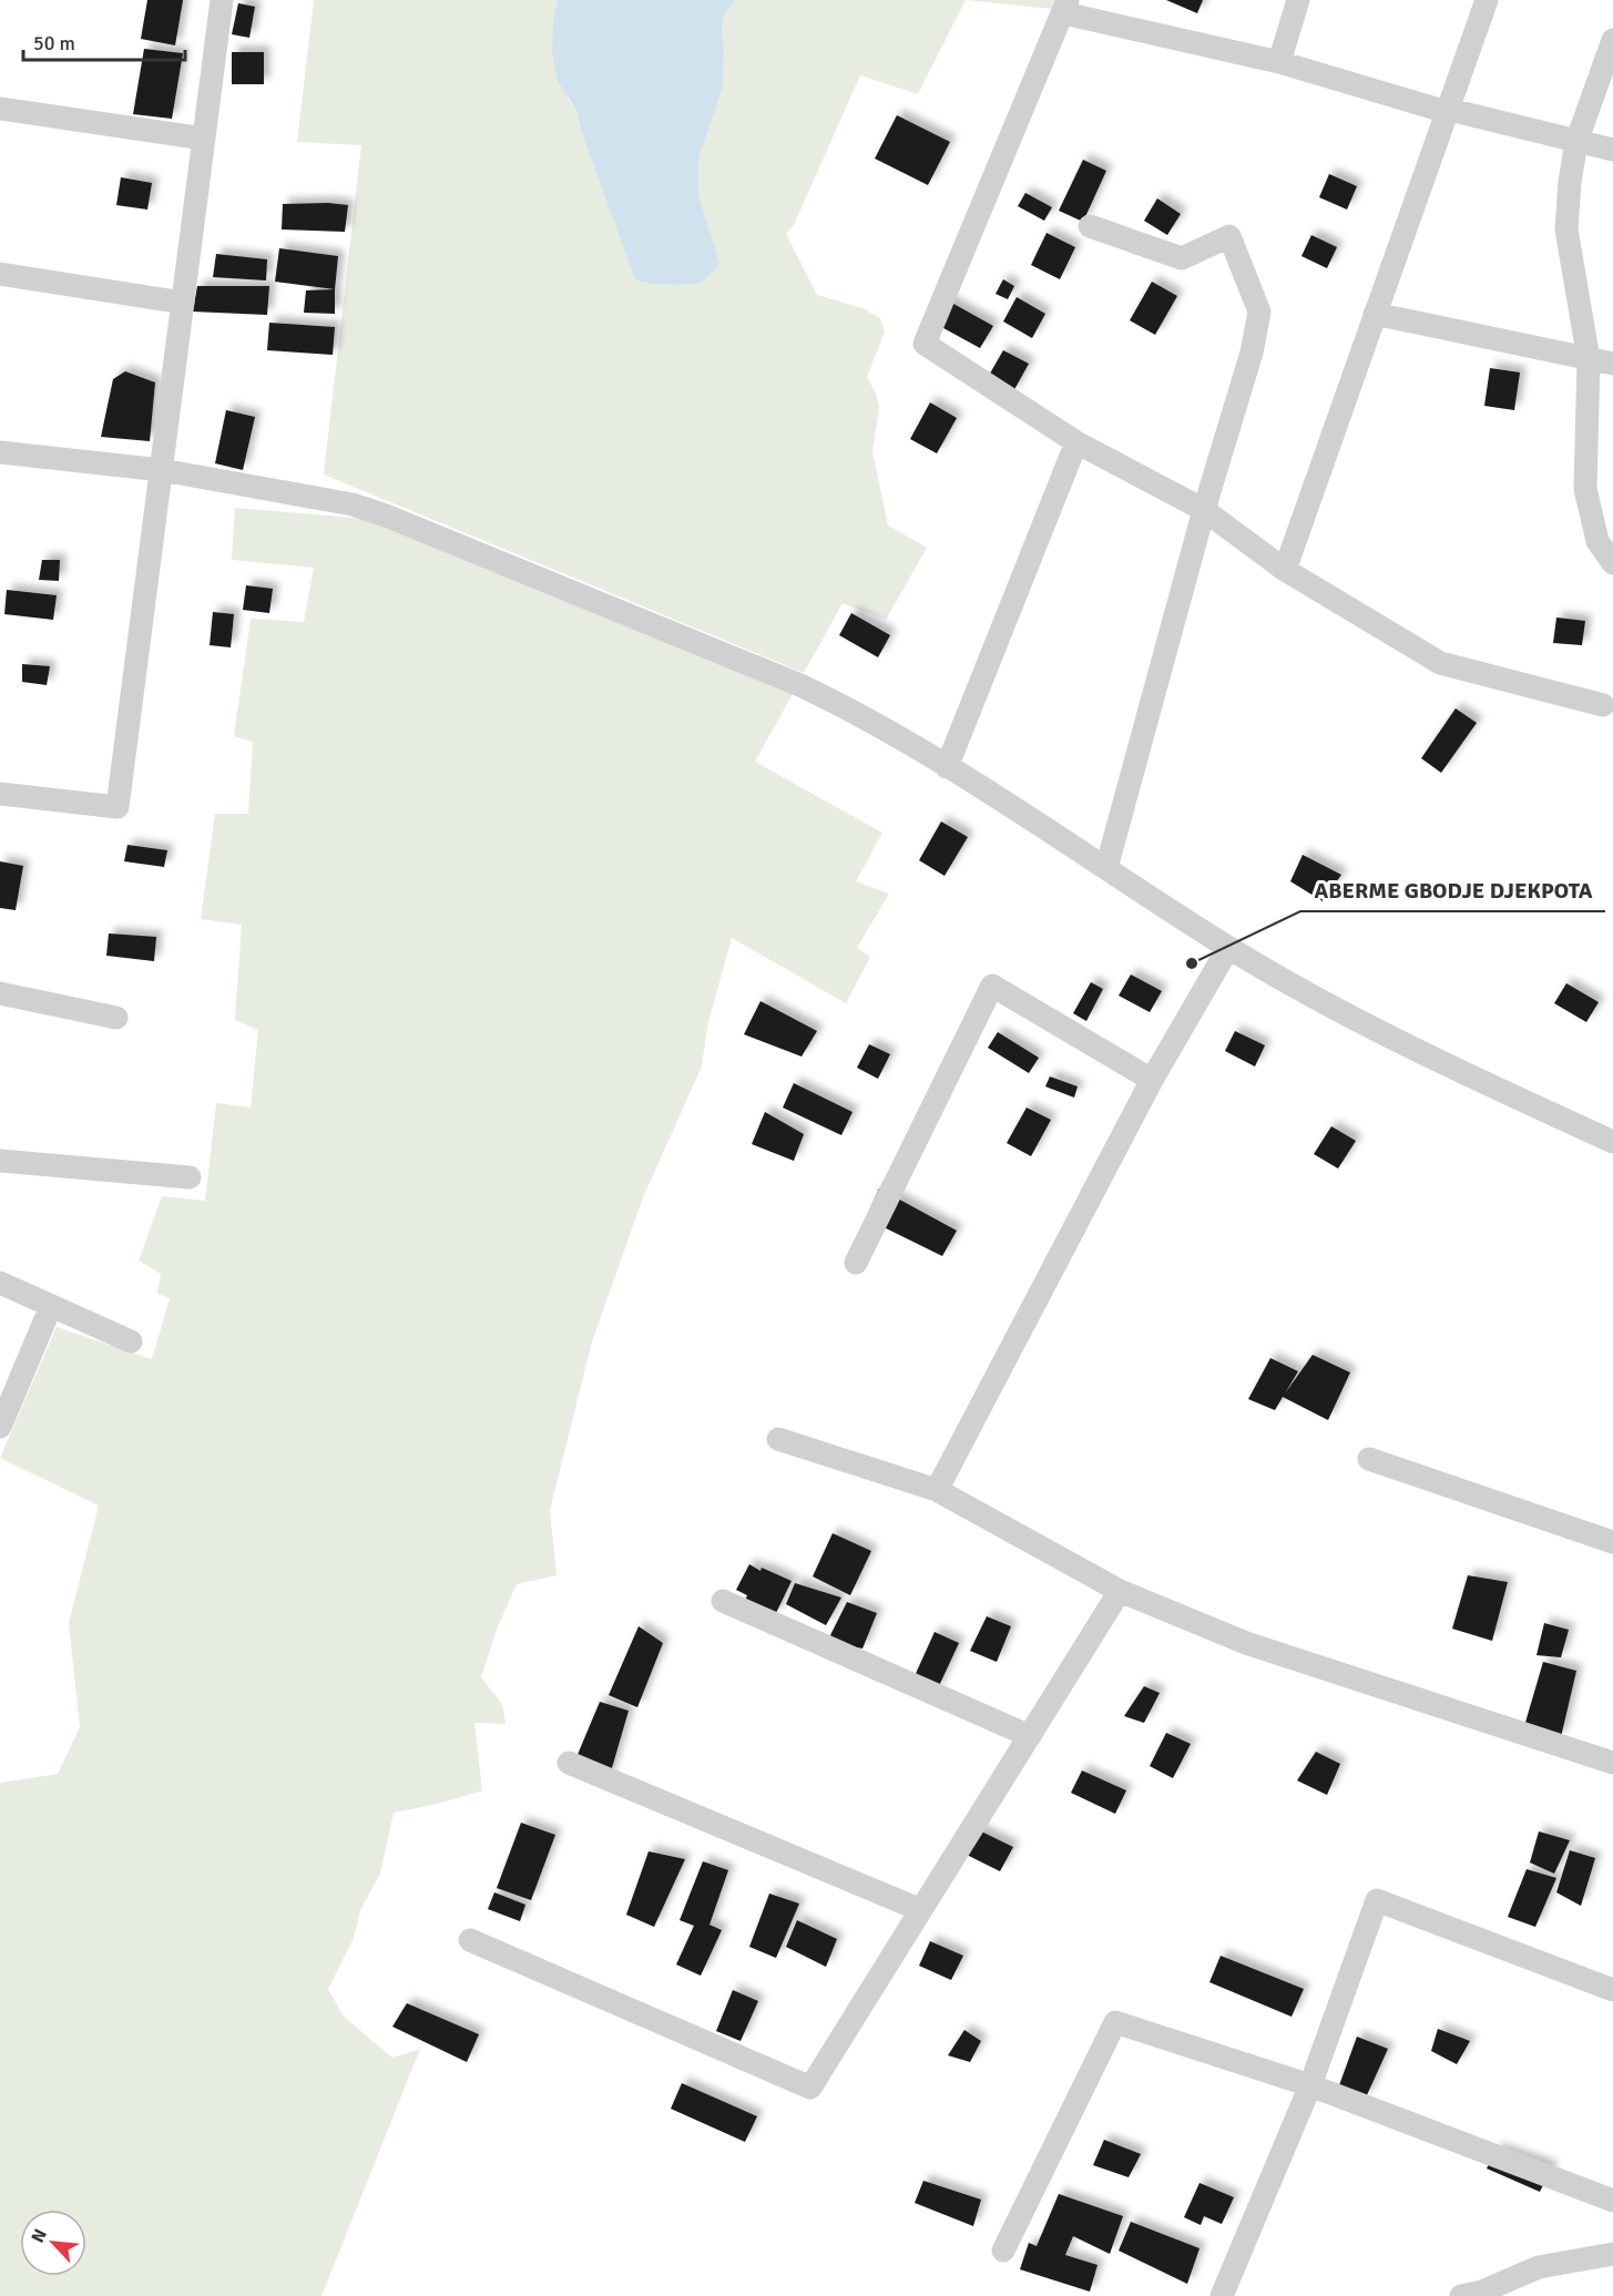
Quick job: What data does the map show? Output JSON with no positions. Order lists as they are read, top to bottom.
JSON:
{
  "places": ["ABERME GBODJE DJEKPOTA"],
  "scale_bar": "50 m",
  "north": "top left"
}
